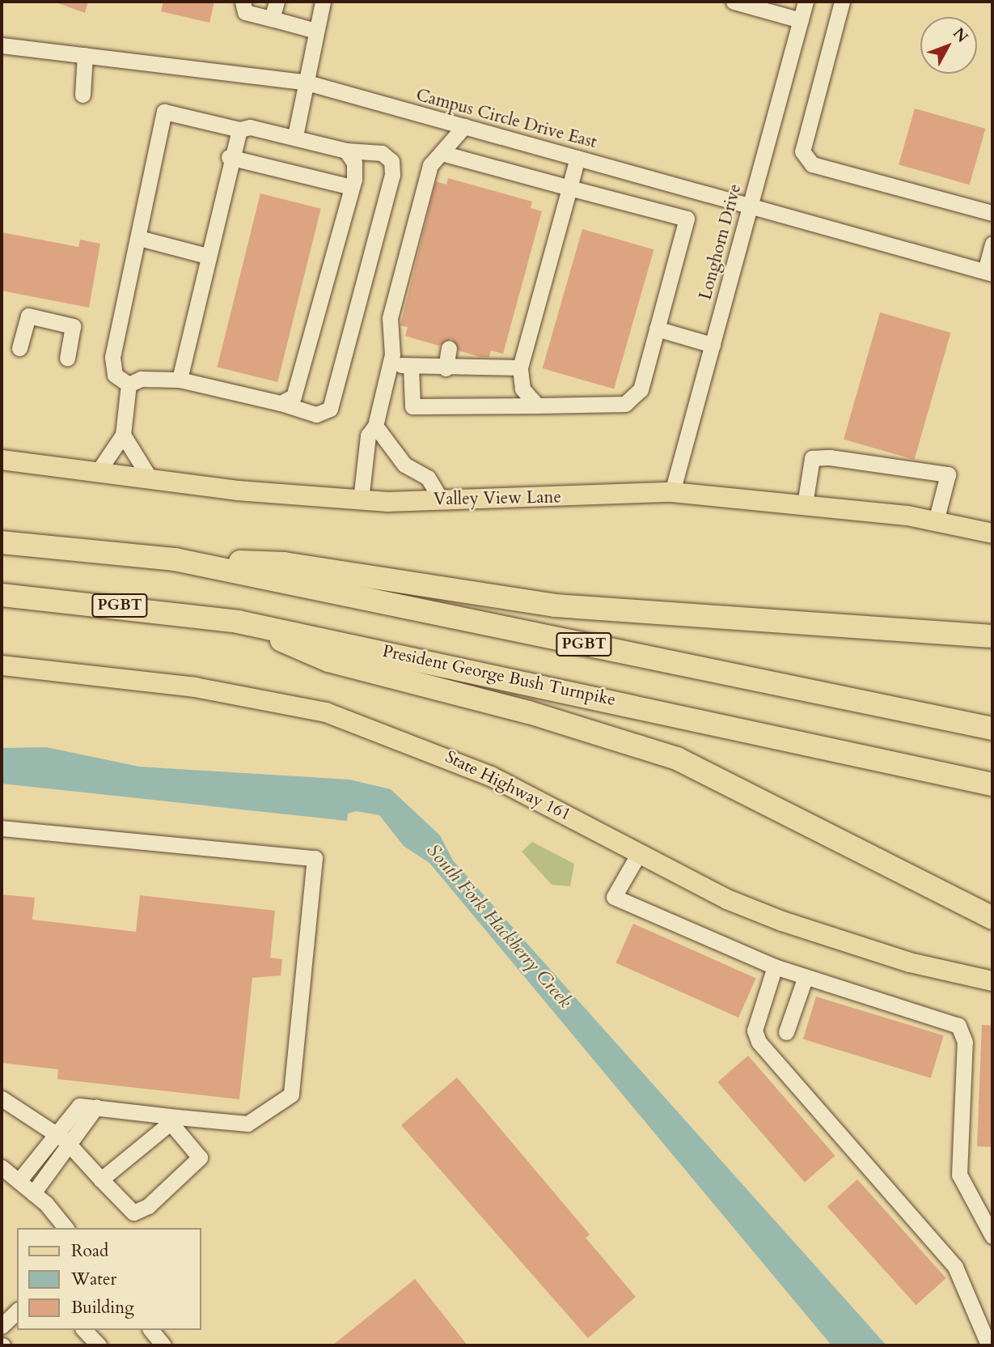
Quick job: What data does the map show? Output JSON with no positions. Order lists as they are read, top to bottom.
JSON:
{
  "streets": {
    "highway": ["PGBT", "President George Bush Turnpike"],
    "main road": ["Valley View Lane", "State Highway 161"],
    "street": ["Campus Circle Drive East", "Longhorn Drive"]
  },
  "crossings": [
    ["Campus Circle Drive East", "Longhorn Drive"],
    ["Longhorn Drive", "Valley View Lane"]
  ],
  "water": ["South Fork Hackberry Creek"],
  "legend": ["Road", "Water", "Building"],
  "north": "top right"
}
